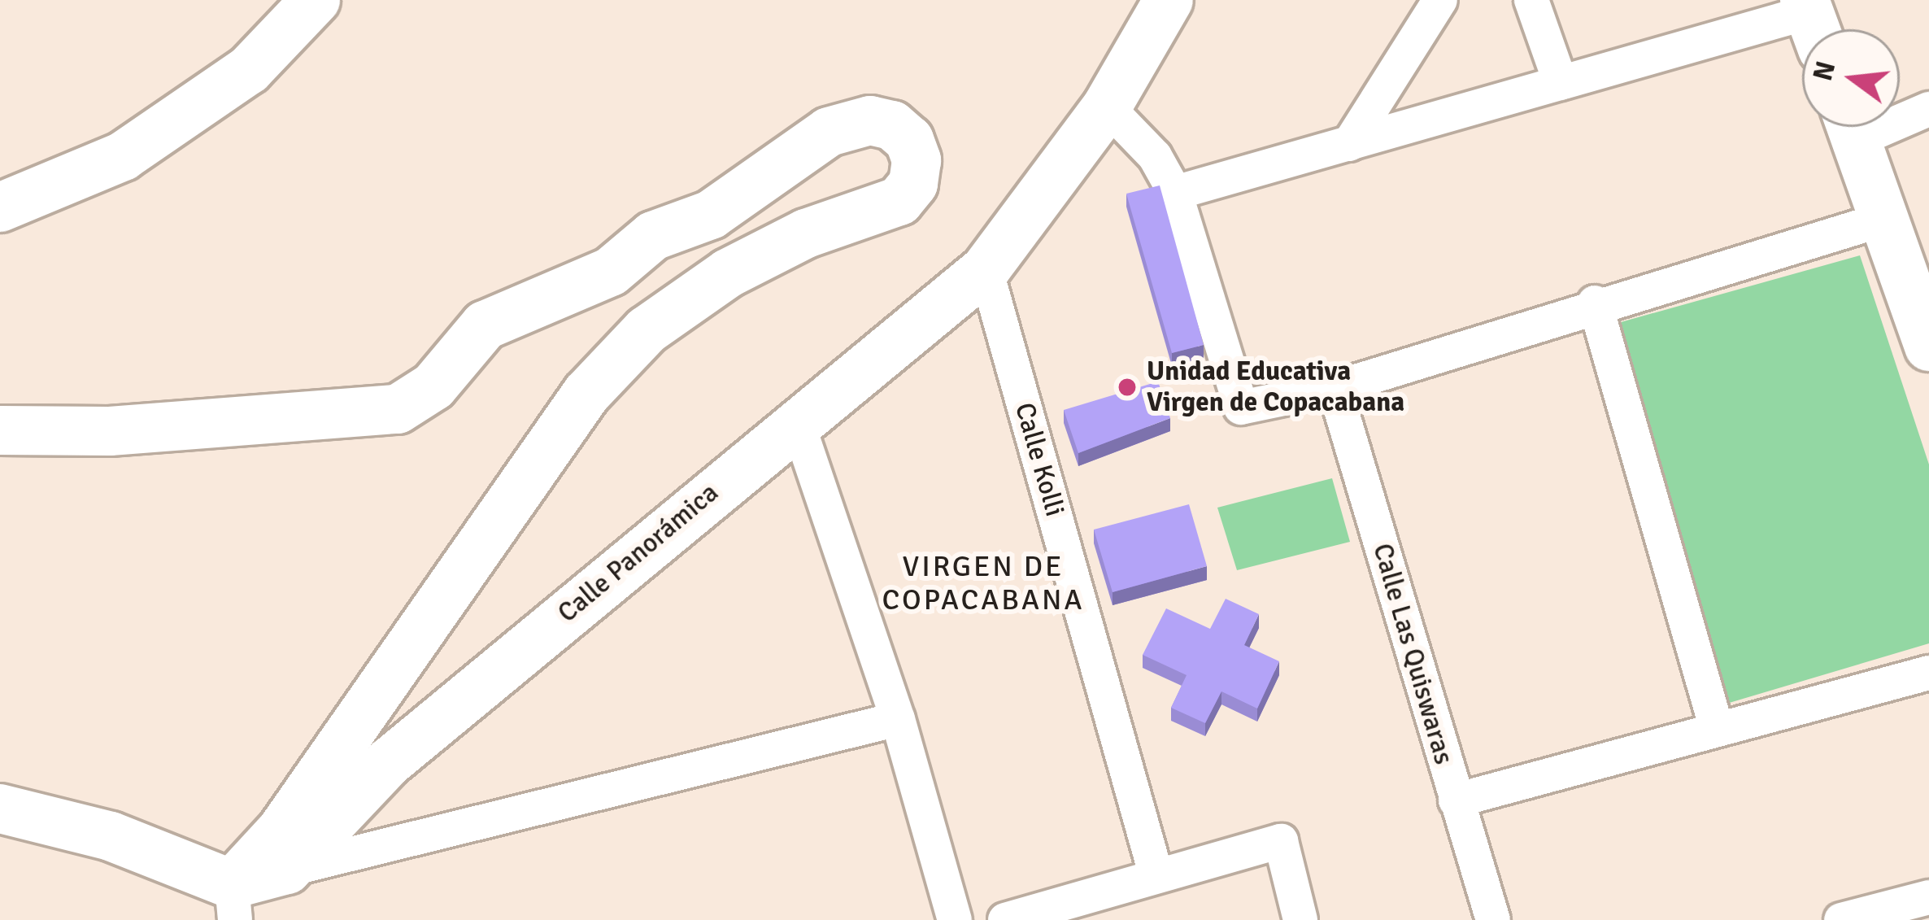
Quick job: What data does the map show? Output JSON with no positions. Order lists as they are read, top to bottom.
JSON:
{
  "streets": {
    "street": ["Calle Kolli", "Calle Panorámica", "Calle Las Quiswaras"]
  },
  "crossings": [
    ["Calle Kolli", "Calle Panorámica"]
  ],
  "districts": ["VIRGEN DE COPACABANA"],
  "places": ["Unidad Educativa Virgen de Copacabana"],
  "north": "left"
}
